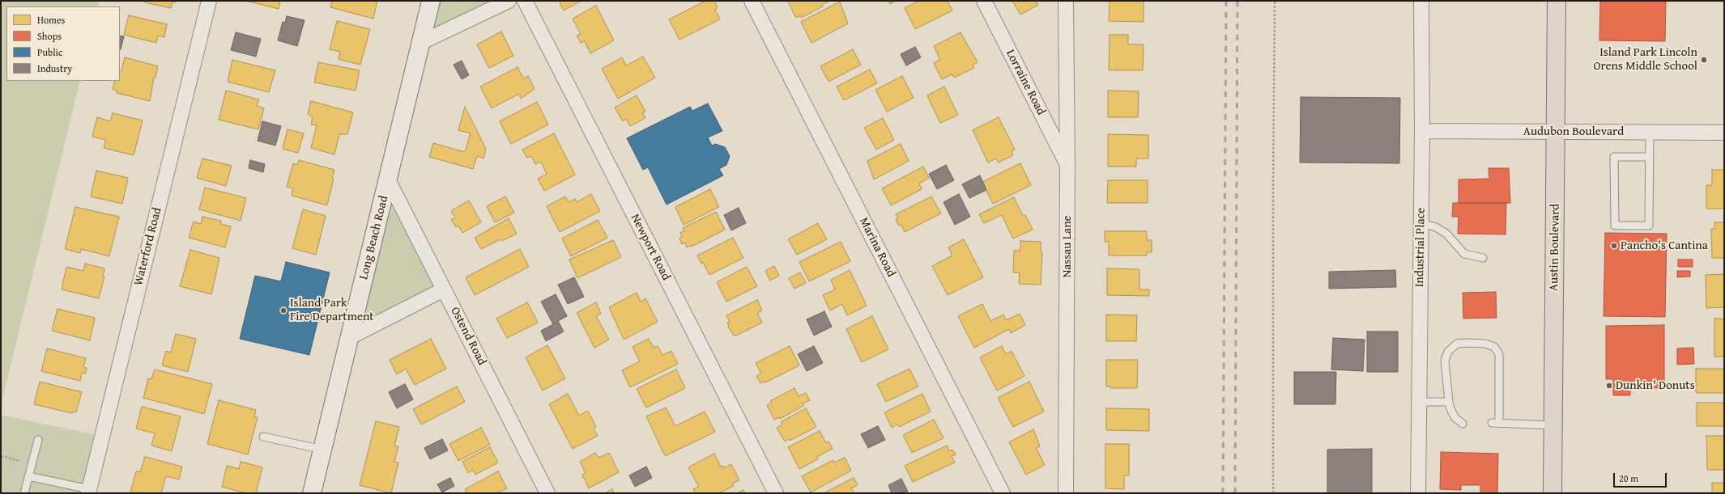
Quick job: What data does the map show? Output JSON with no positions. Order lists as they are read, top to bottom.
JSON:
{
  "streets": {
    "main road": ["Long Beach Road", "Austin Boulevard"],
    "street": [
      "Lorraine Road",
      "Audubon Boulevard",
      "Waterford Road",
      "Nassau Lane",
      "Newport Road",
      "Marina Road",
      "Industrial Place",
      "Ostend Road"
    ]
  },
  "crossings": [
    ["Lorraine Road", "Nassau Lane"],
    ["Audubon Boulevard", "Industrial Place"],
    ["Audubon Boulevard", "Austin Boulevard"],
    ["Long Beach Road", "Ostend Road"]
  ],
  "places": [
    "Island Park Lincoln Orens Middle School",
    "Pancho's Cantina",
    "Island Park Fire Department",
    "Dunkin' Donuts"
  ],
  "legend": [
    "Homes",
    "Shops",
    "Public",
    "Industry"
  ],
  "scale_bar": "20 m"
}
